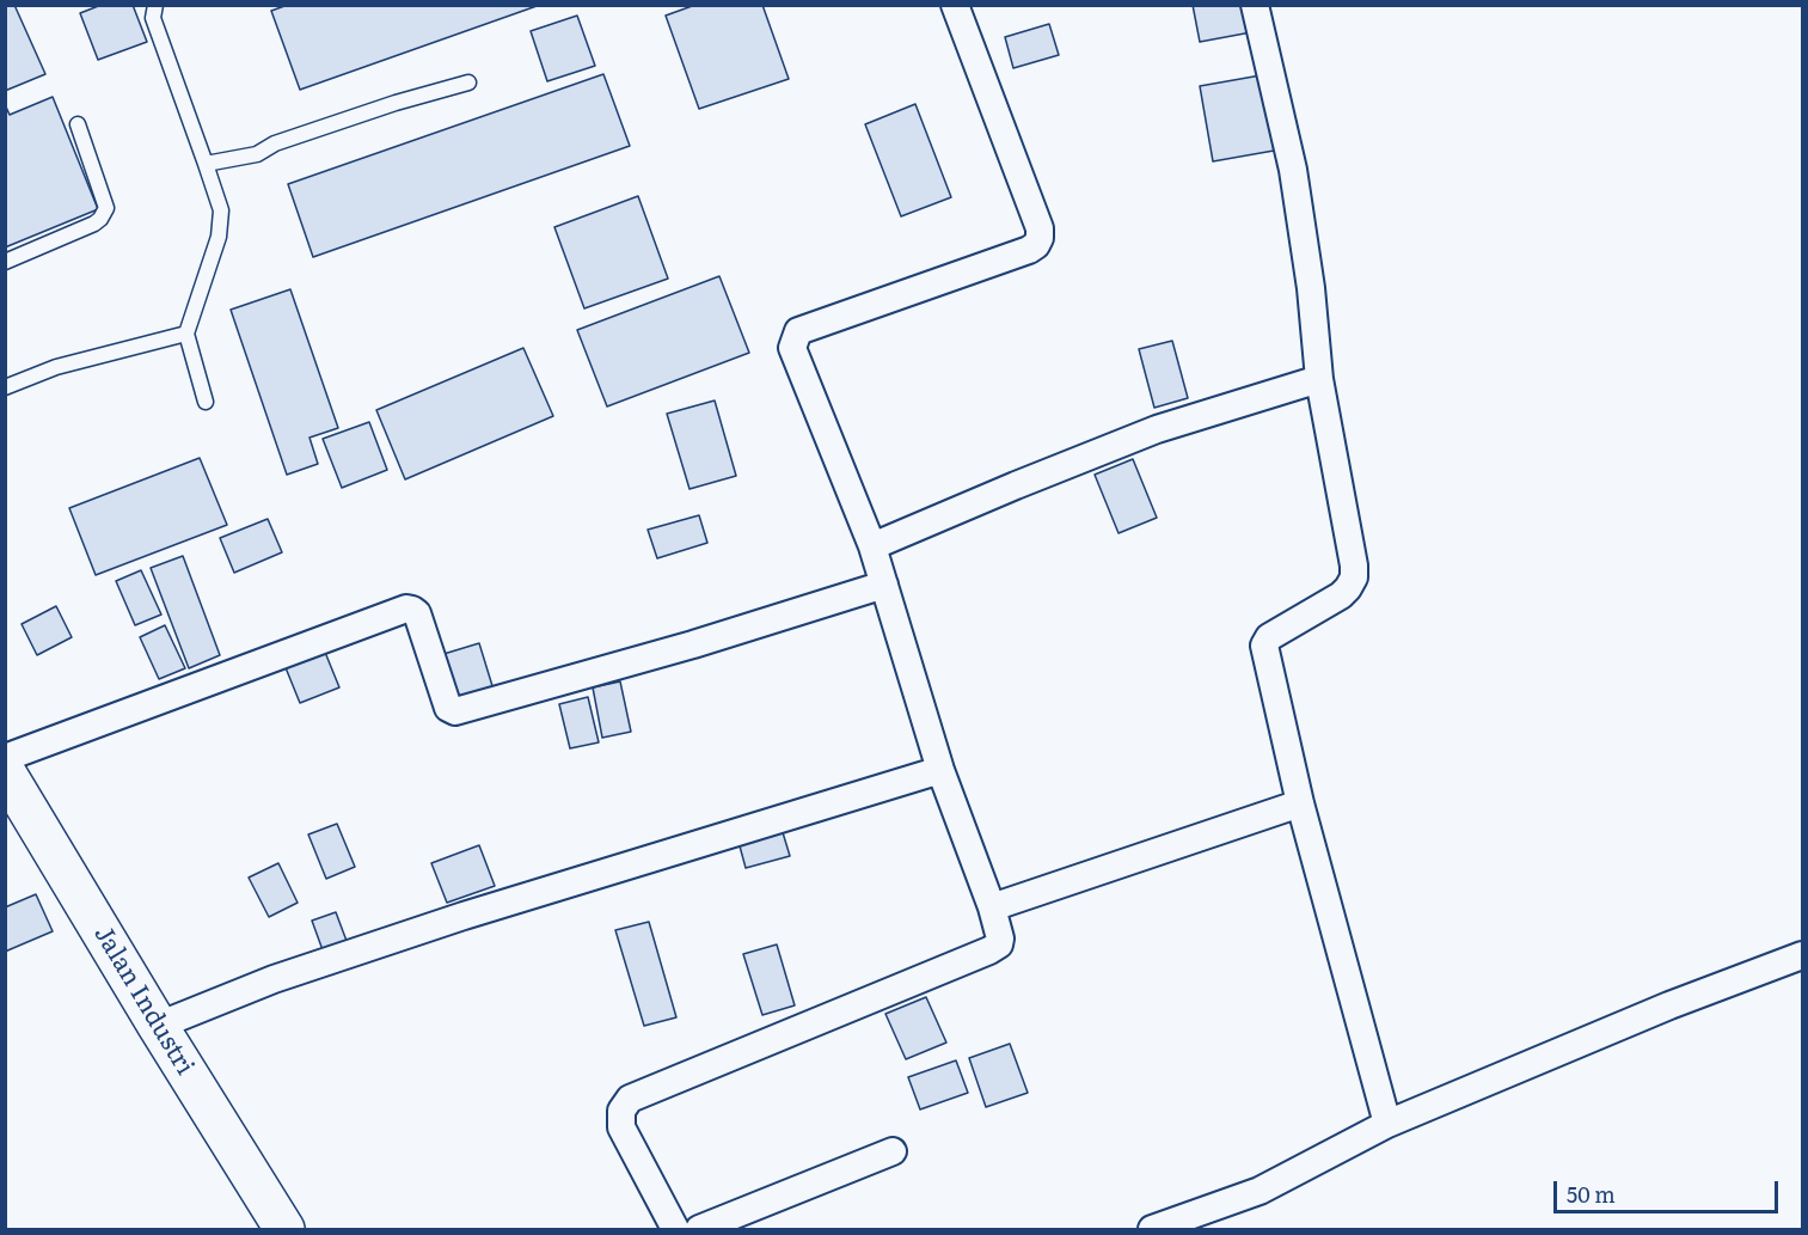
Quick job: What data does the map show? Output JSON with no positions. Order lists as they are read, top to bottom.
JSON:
{
  "streets": {
    "main road": ["Jalan Industri"]
  },
  "scale_bar": "50 m"
}
